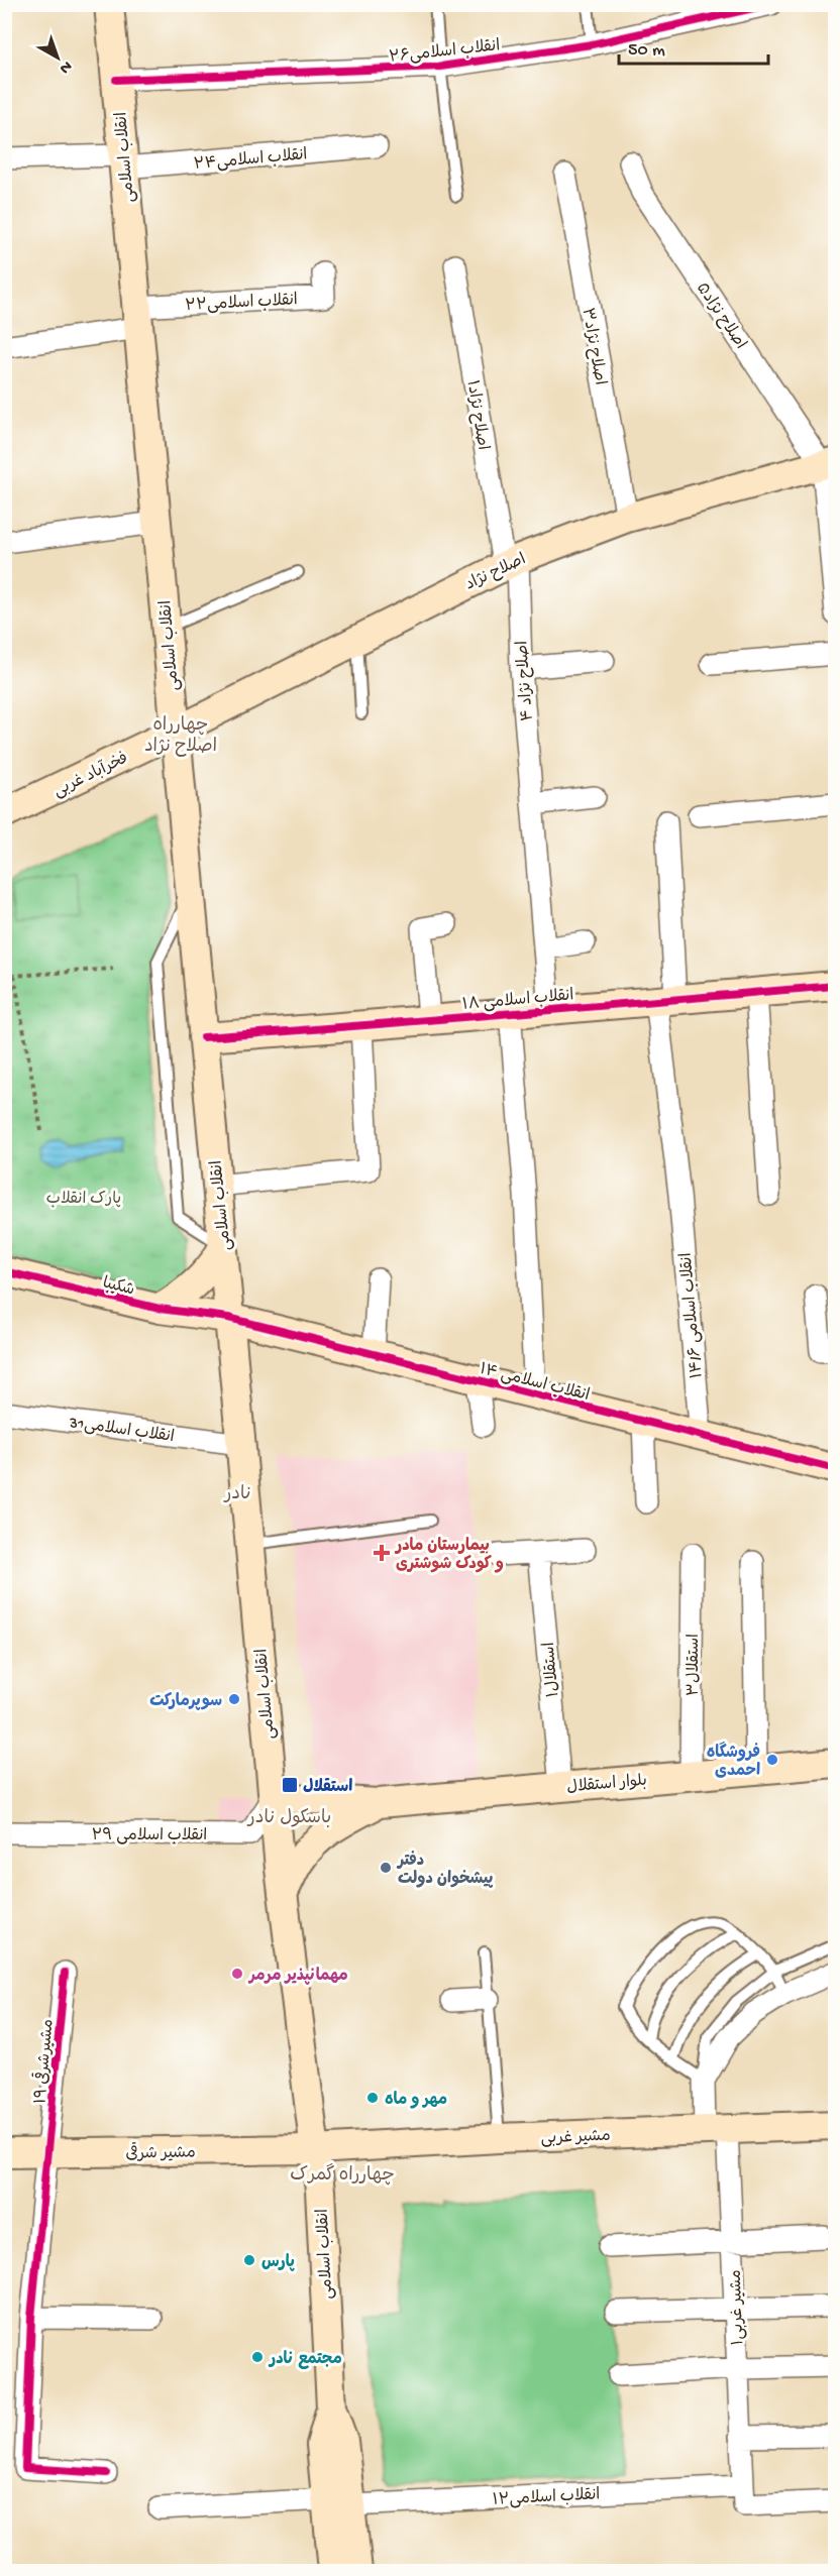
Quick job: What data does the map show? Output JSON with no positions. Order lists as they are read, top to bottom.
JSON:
{
  "streets": {
    "main road": [
      "انقلاب اسلامی",
      "اصلاح نژاد",
      "فخرآباد غربی",
      "۱۸ انقلاب اسلامی",
      "شکیبا",
      "۱۴ انقلاب اسلامی",
      "بلوار استقلال",
      "مشیر غربی",
      "مشیر شرقی"
    ],
    "street": [
      "انقلاب اسلامی۲۶",
      "انقلاب اسلامی۲۴",
      "انقلاب اسلامی۲۲",
      "اصلاح نژاد۵",
      "اصلاح نژاد۳",
      "اصلاح نژاد۱",
      "۴ اصلاح نژاد",
      "۱۴/۶ انقلاب اسلامی",
      "31انقلاب اسلامی",
      "استقلال۳",
      "استقلال۱",
      "انقلاب اسلامی ۲۹",
      "مشیرشرقی ۱۹",
      "مشیر غربی۱",
      "انقلاب اسلامی۱۲"
    ]
  },
  "crossings": [
    ["انقلاب اسلامی۲۶", "انقلاب اسلامی"],
    ["انقلاب اسلامی", "انقلاب اسلامی۲۴"],
    ["انقلاب اسلامی", "انقلاب اسلامی۲۲"],
    ["انقلاب اسلامی", "اصلاح نژاد"],
    ["انقلاب اسلامی", "فخرآباد غربی"],
    ["انقلاب اسلامی", "۱۸ انقلاب اسلامی"],
    ["انقلاب اسلامی", "شکیبا"],
    ["انقلاب اسلامی", "۱۴ انقلاب اسلامی"],
    ["انقلاب اسلامی", "31انقلاب اسلامی"],
    ["انقلاب اسلامی", "بلوار استقلال"],
    ["انقلاب اسلامی", "انقلاب اسلامی ۲۹"],
    ["انقلاب اسلامی", "مشیر غربی"],
    ["انقلاب اسلامی", "مشیر شرقی"],
    ["انقلاب اسلامی", "انقلاب اسلامی۱۲"],
    ["اصلاح نژاد۵", "اصلاح نژاد"],
    ["اصلاح نژاد۳", "اصلاح نژاد"],
    ["اصلاح نژاد۱", "اصلاح نژاد"],
    ["اصلاح نژاد۱", "۴ اصلاح نژاد"],
    ["اصلاح نژاد", "۴ اصلاح نژاد"],
    ["اصلاح نژاد", "فخرآباد غربی"],
    ["۴ اصلاح نژاد", "۱۸ انقلاب اسلامی"],
    ["۱۸ انقلاب اسلامی", "۱۴/۶ انقلاب اسلامی"],
    ["شکیبا", "۱۴ انقلاب اسلامی"],
    ["۱۴/۶ انقلاب اسلامی", "۱۴ انقلاب اسلامی"],
    ["استقلال۳", "بلوار استقلال"],
    ["استقلال۱", "بلوار استقلال"],
    ["بلوار استقلال", "انقلاب اسلامی ۲۹"],
    ["مشیرشرقی ۱۹", "مشیر شرقی"],
    ["مشیر غربی", "مشیر شرقی"],
    ["مشیر غربی", "مشیر غربی۱"],
    ["مشیر غربی۱", "انقلاب اسلامی۱۲"]
  ],
  "districts": [
    "چهارراه اصلاح نژاد",
    "نادر",
    "باسکول نادر",
    "چهارراه گمرک"
  ],
  "parks": ["پارک انقلاب"],
  "places": {
    "health": ["بیمارستان مادر و کودک شوشتری"],
    "other": [
      "سوپرمارکت",
      "فروشگاه احمدی",
      "دفتر پیشخوان دولت",
      "مهمانپذیر مرمر",
      "مهر و ماه",
      "پارس",
      "مجتمع نادر"
    ],
    "transit": ["استقلال"]
  },
  "scale_bar": "50 m",
  "north": "bottom right"
}
